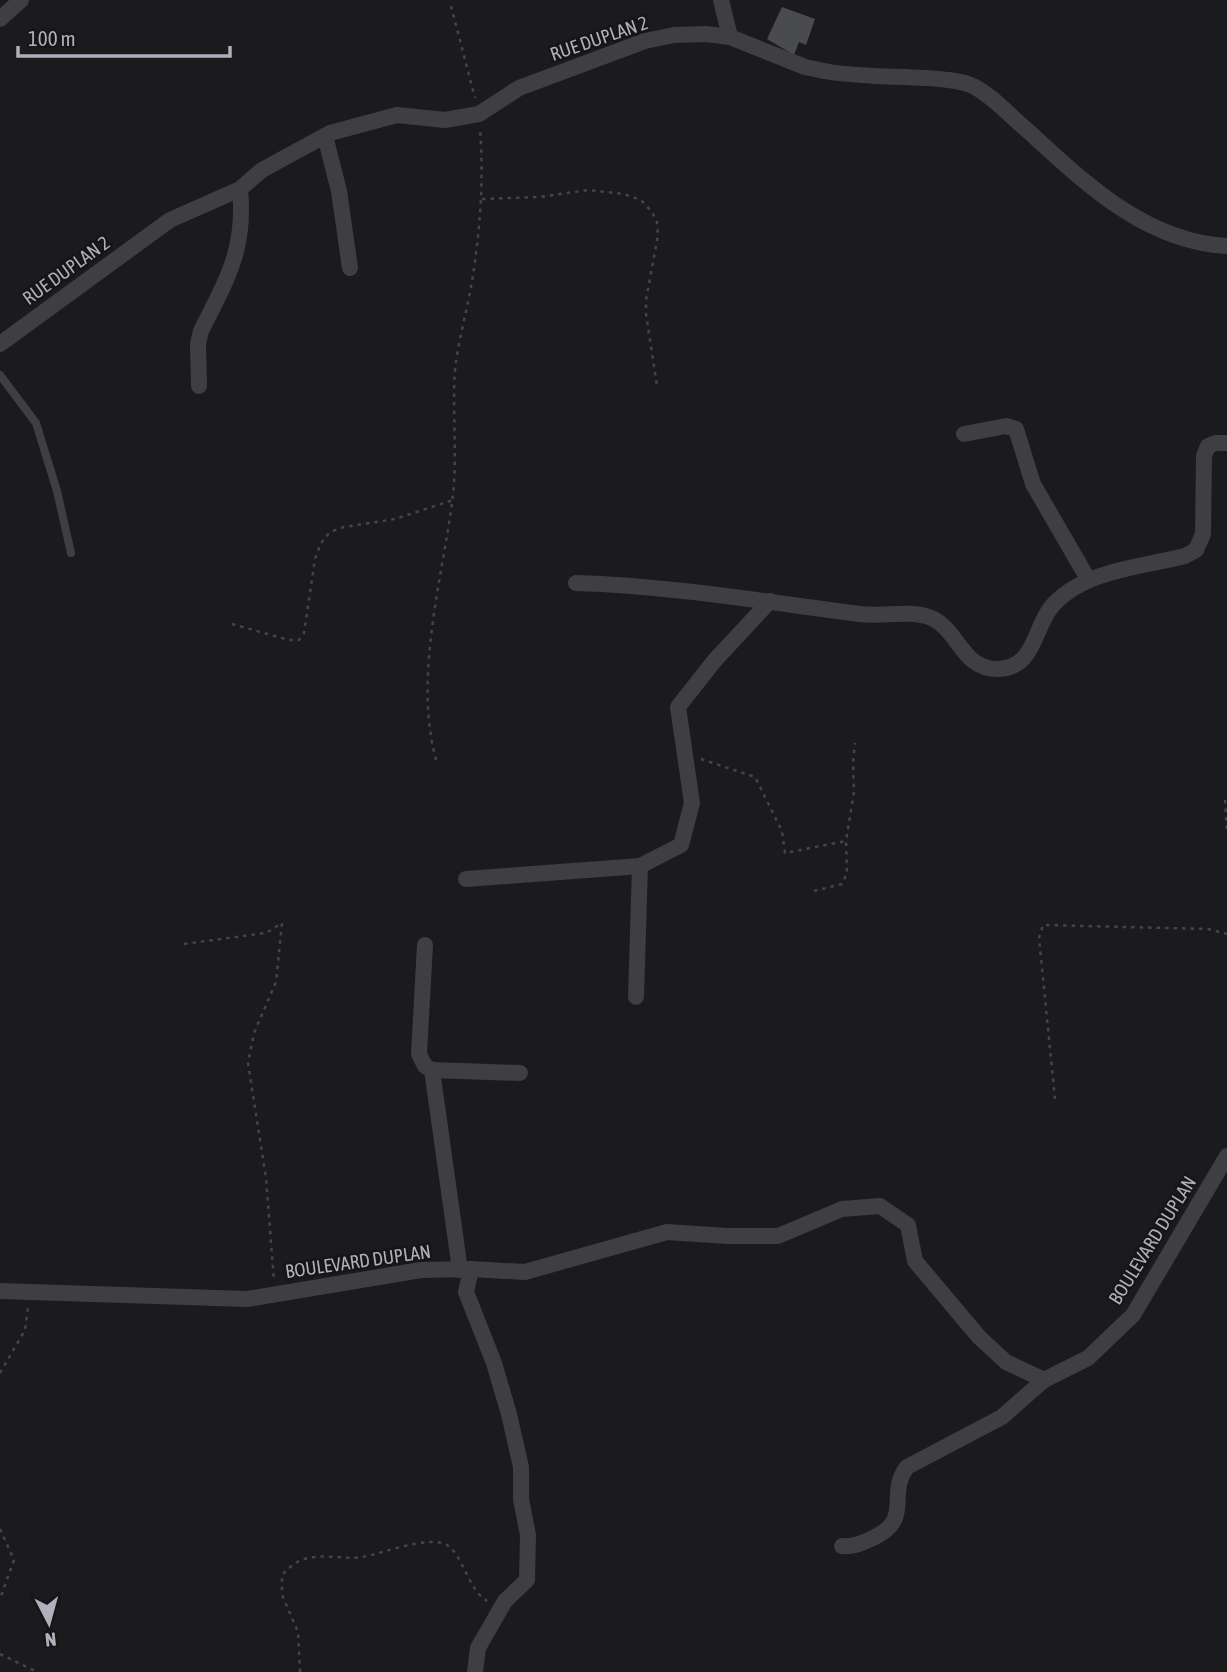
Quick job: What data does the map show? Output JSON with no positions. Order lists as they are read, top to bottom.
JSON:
{
  "streets": {
    "street": ["RUE DUPLAN 2", "BOULEVARD DUPLAN"]
  },
  "scale_bar": "100 m",
  "north": "bottom"
}
